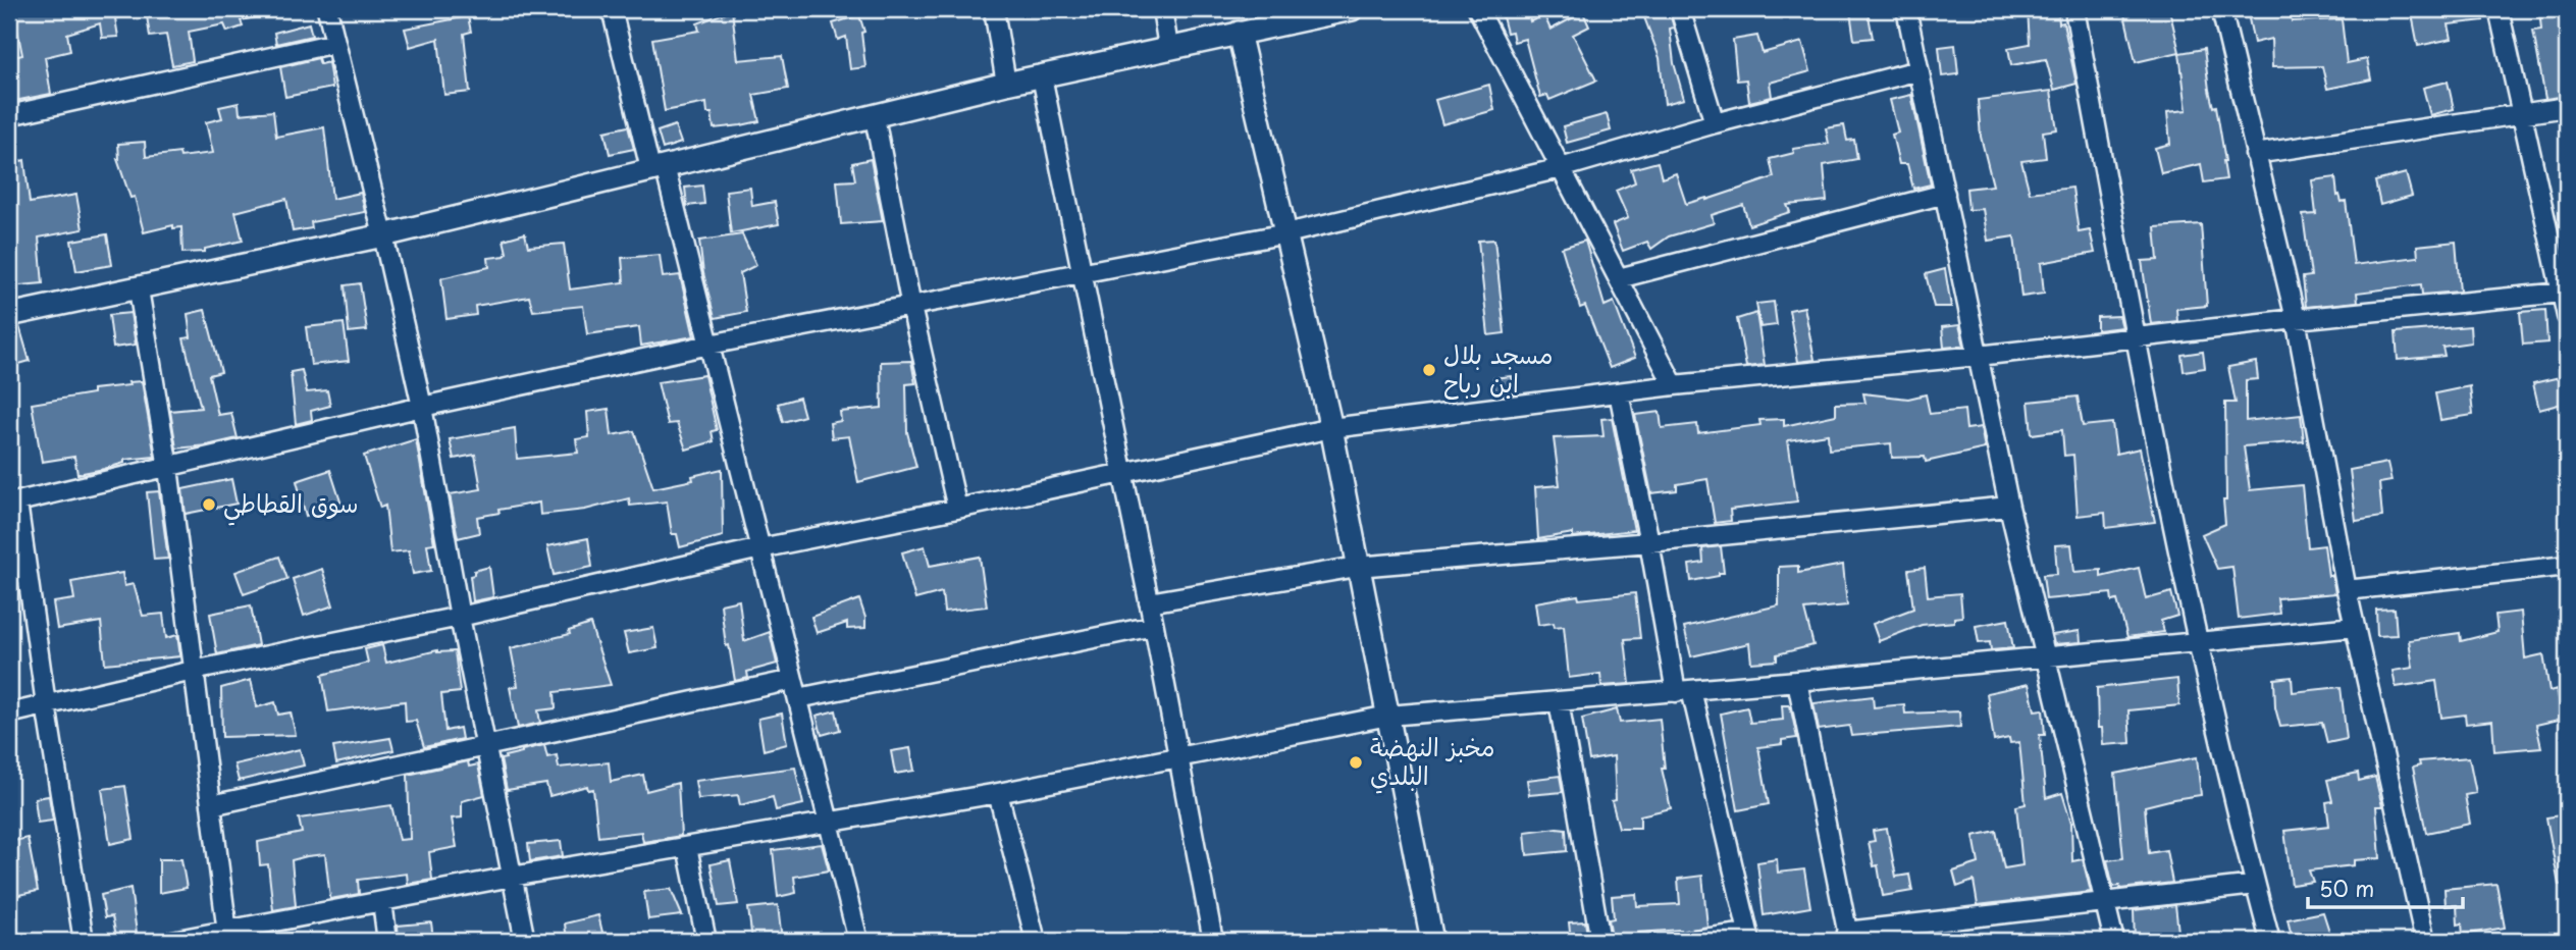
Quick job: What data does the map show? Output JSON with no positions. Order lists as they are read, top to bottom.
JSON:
{
  "places": ["مسجد بلال ابن رباح", "سوق القطاطي", "مخبز النهضة البلدي"],
  "scale_bar": "50 m"
}
